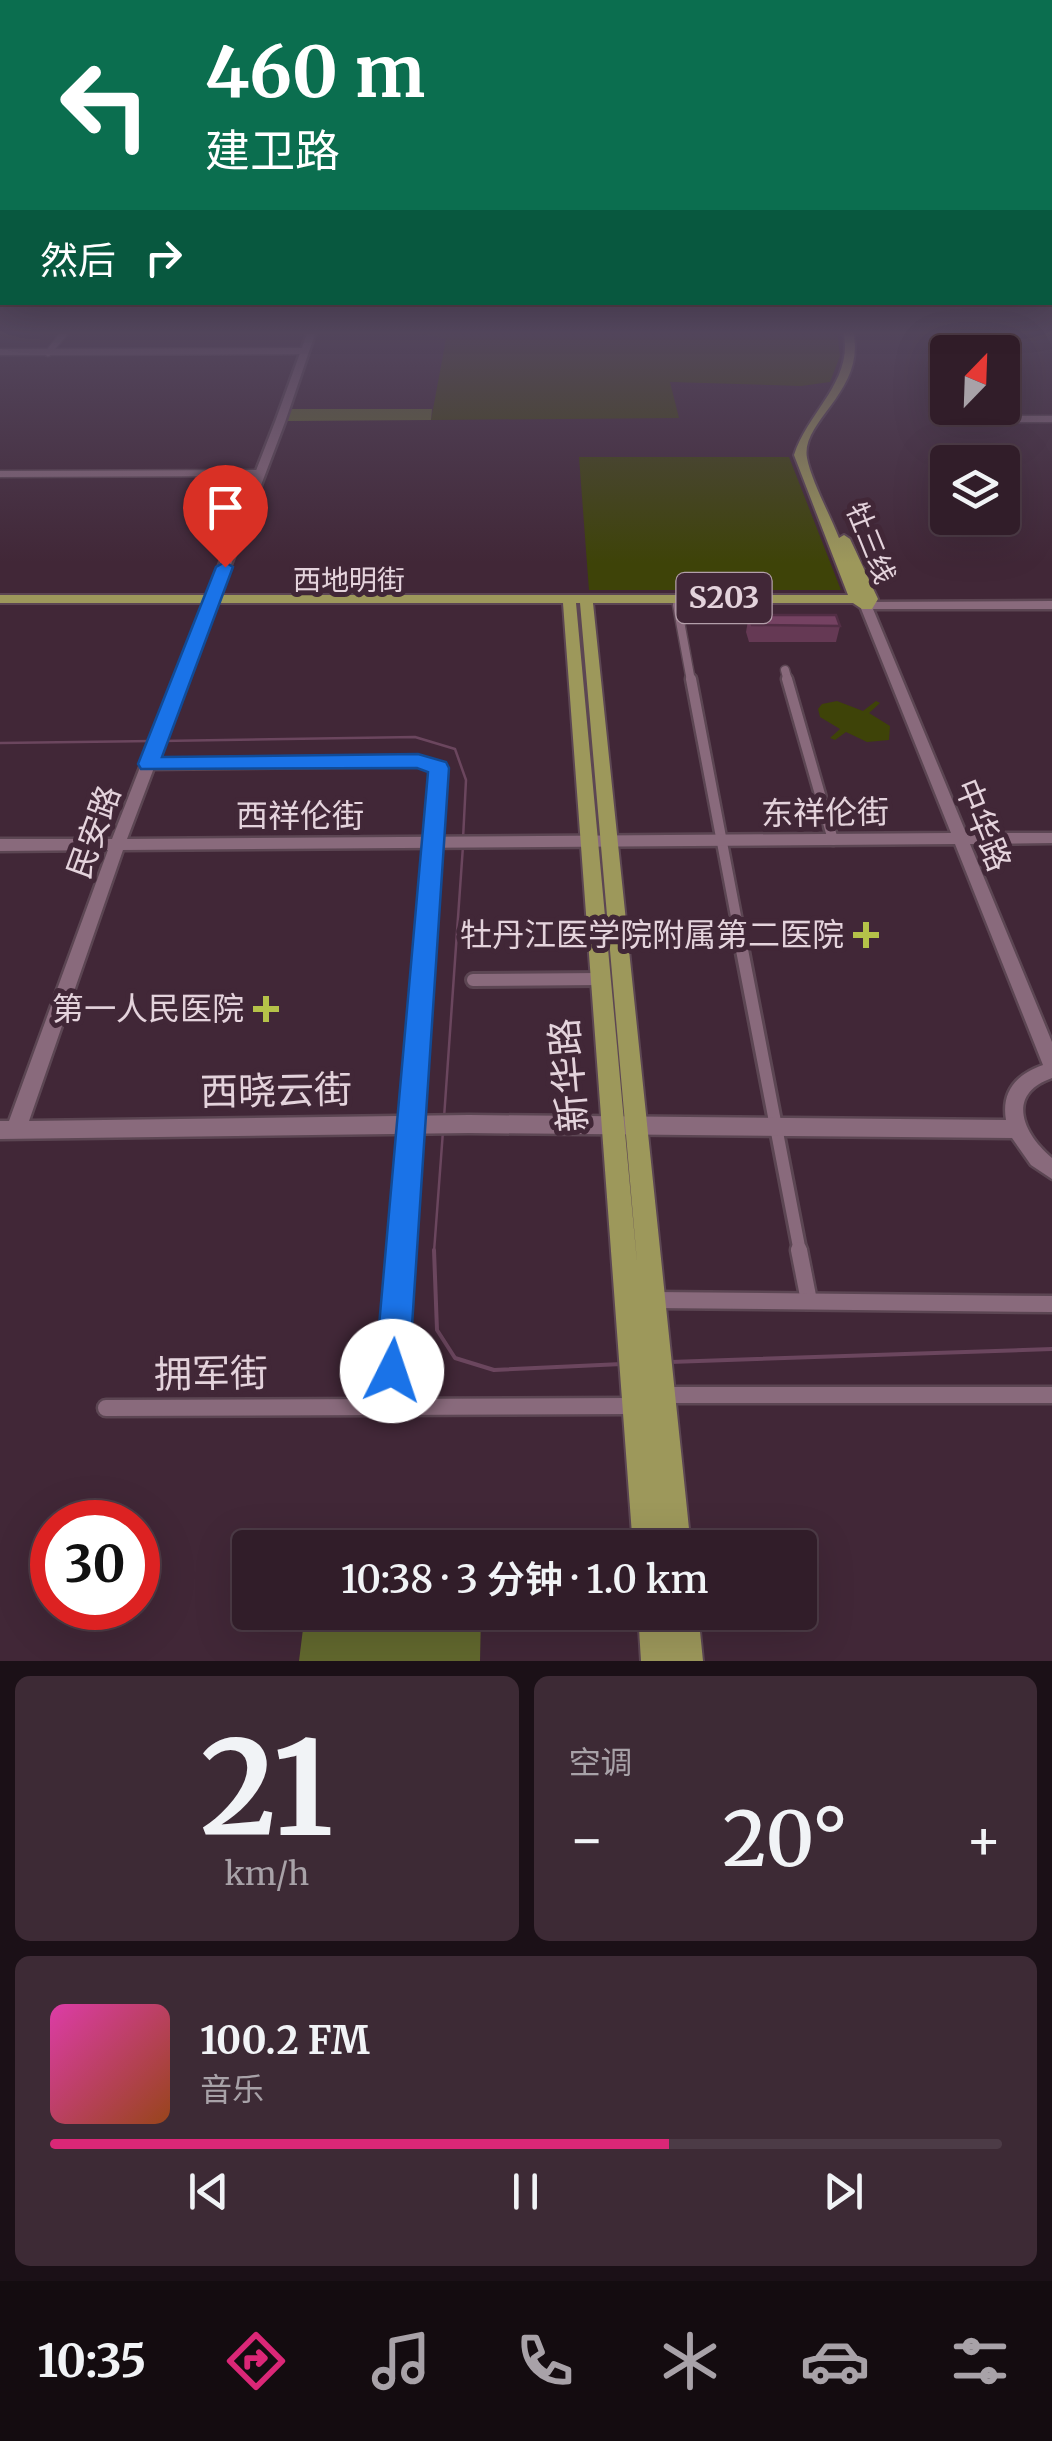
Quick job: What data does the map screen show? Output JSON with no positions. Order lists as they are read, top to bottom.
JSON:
{
  "streets": {
    "main road": [
      "牡三线",
      "西地明街",
      "S203",
      "新华路"
    ],
    "street": [
      "东祥伦街",
      "西祥伦街",
      "中华路",
      "民安路",
      "西晓云街",
      "拥军街"
    ]
  },
  "crossings": [
    ["牡三线", "S203"],
    ["牡三线", "中华路"],
    ["西地明街", "S203"],
    ["西地明街", "民安路"],
    ["S203", "中华路"],
    ["东祥伦街", "西祥伦街"],
    ["东祥伦街", "中华路"],
    ["东祥伦街", "新华路"],
    ["西祥伦街", "民安路"],
    ["西祥伦街", "新华路"],
    ["民安路", "西晓云街"],
    ["新华路", "西晓云街"],
    ["新华路", "拥军街"]
  ],
  "places": {
    "health": ["牡丹江医学院附属第二医院", "第一人民医院"]
  },
  "north": "top right",
  "page": {
    "turn": ["460 m", "建卫路"],
    "then": "然后",
    "limit": "30",
    "trip": "10:38 · 3 分钟 · 1.0 km",
    "tile": [
      ["21", "km/h"],
      "空调"
    ],
    "heat": ["−", "20°", "+"],
    "song": ["100.2 FM", "音乐"],
    "tabs": "10:35"
  }
}
